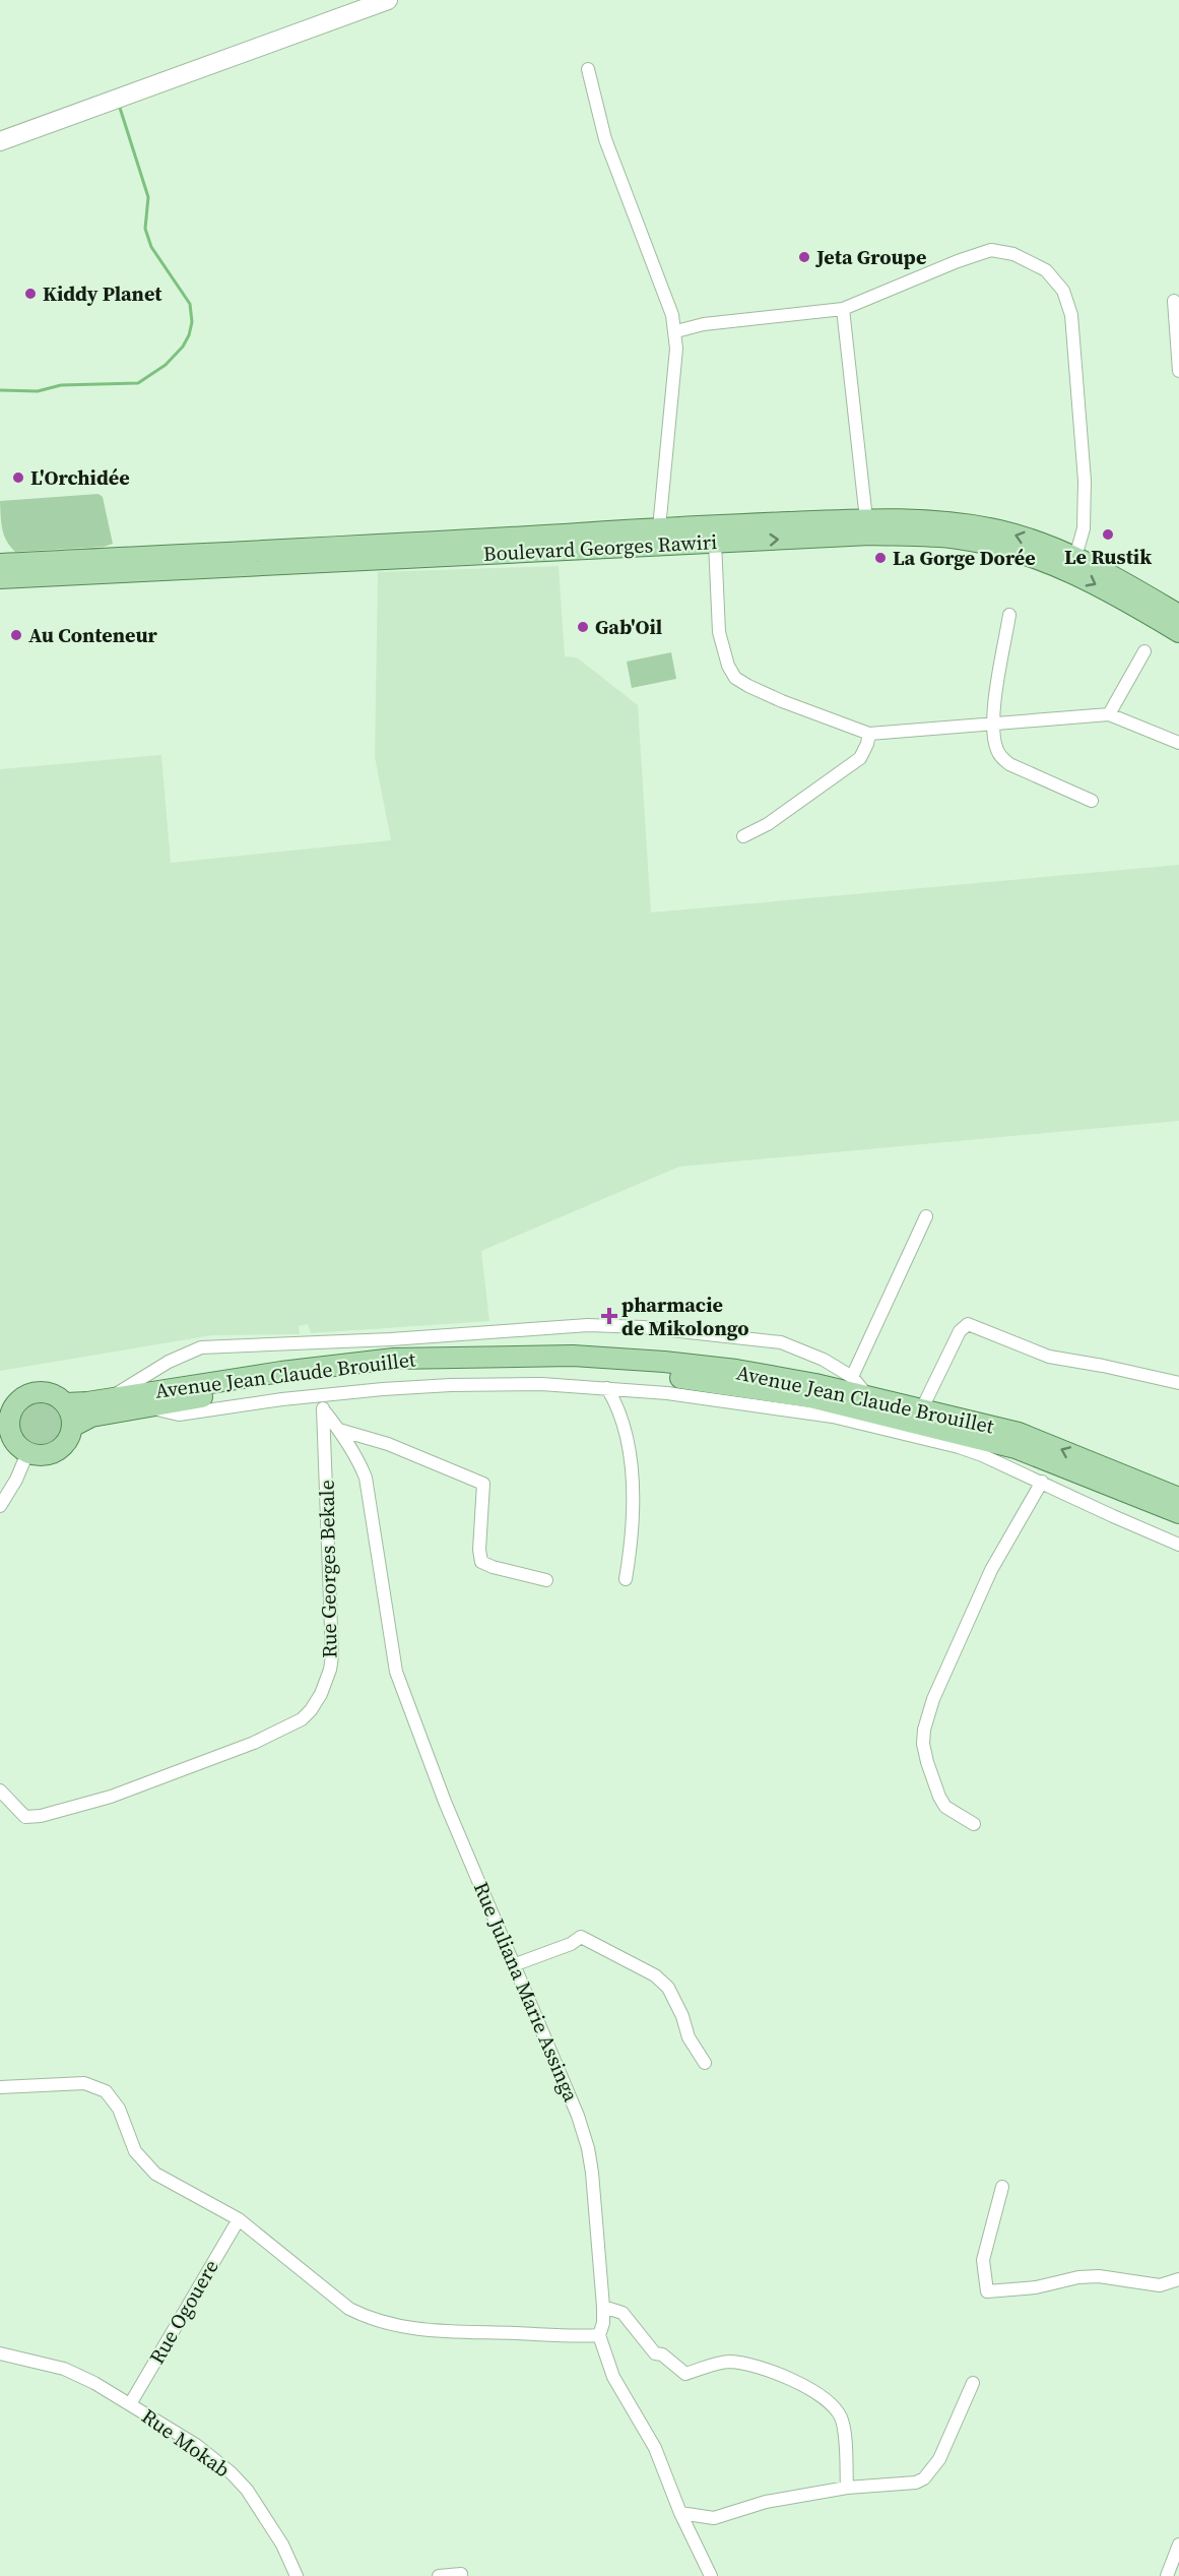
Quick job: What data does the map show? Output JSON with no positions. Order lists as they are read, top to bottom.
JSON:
{
  "streets": {
    "main road": ["Boulevard Georges Rawiri", "Avenue Jean Claude Brouillet"],
    "street": [
      "Rue Georges Bekale",
      "Rue Juliana Marie Assinga",
      "Rue Ogouere",
      "Rue Mokab"
    ]
  },
  "crossings": [
    ["Rue Georges Bekale", "Rue Juliana Marie Assinga"],
    ["Rue Ogouere", "Rue Mokab"]
  ],
  "places": {
    "other": [
      "Jeta Groupe",
      "Kiddy Planet",
      "L'Orchidée",
      "Le Rustik",
      "La Gorge Dorée",
      "Gab'Oil",
      "Au Conteneur"
    ],
    "health": ["pharmacie de Mikolongo"]
  }
}
